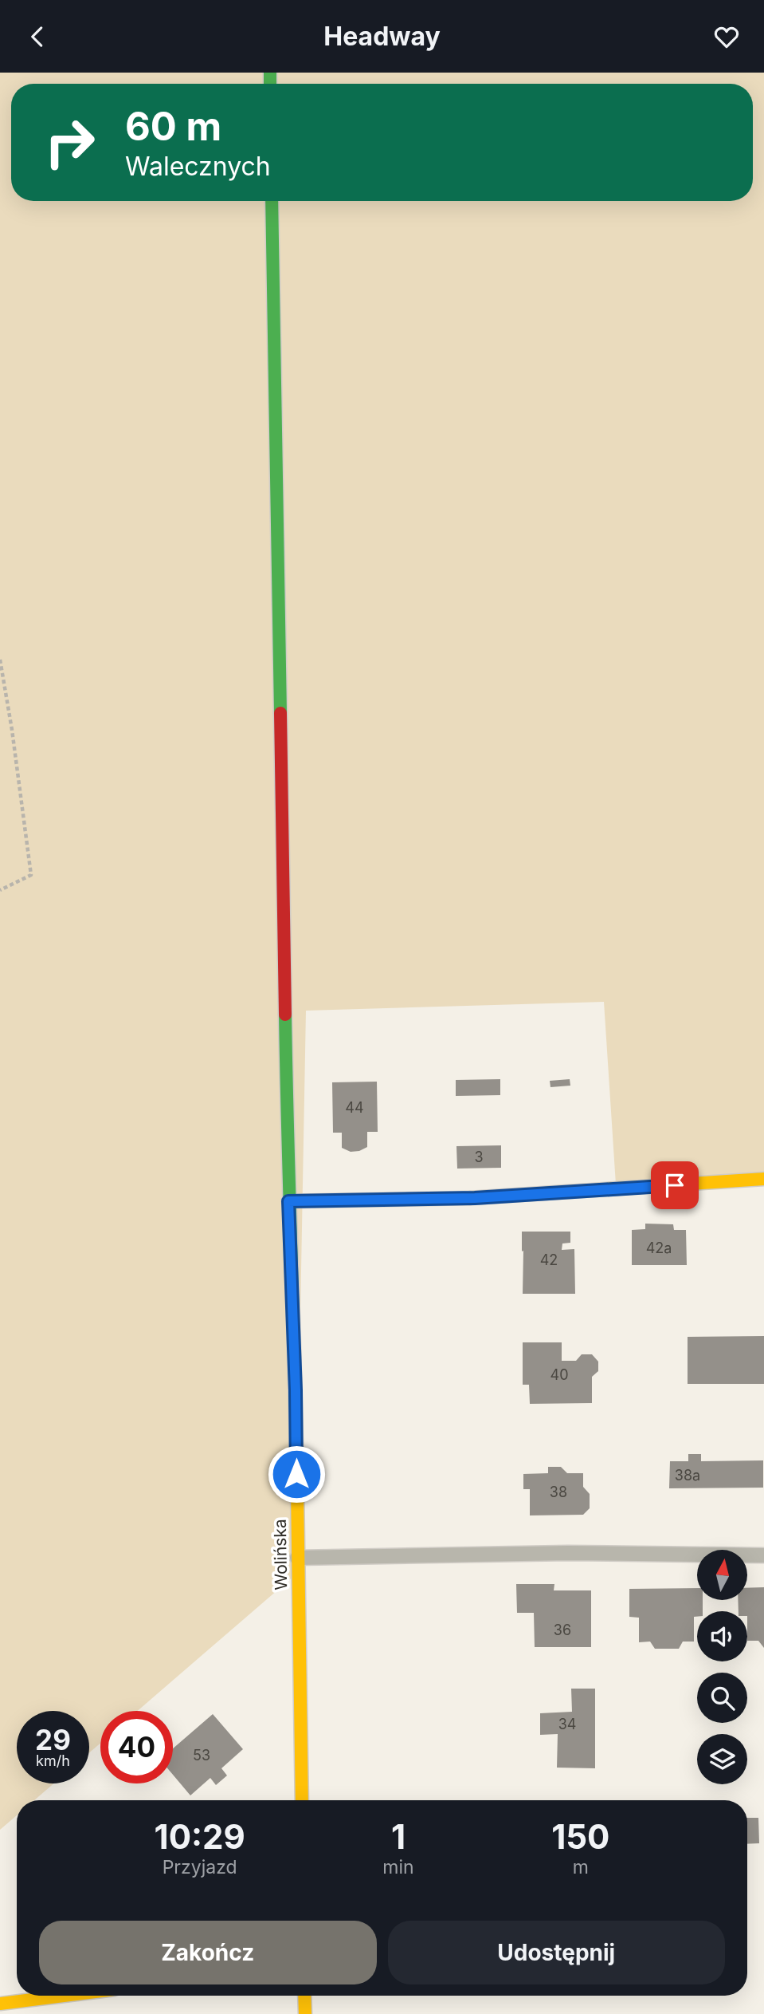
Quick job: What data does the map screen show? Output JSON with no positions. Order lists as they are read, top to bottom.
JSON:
{
  "streets": {
    "street": ["Wolińska"]
  },
  "house_numbers": [
    "44",
    "3",
    "42a",
    "42",
    "40",
    "38a",
    "38",
    "36",
    "34",
    "53"
  ],
  "north": "top",
  "page": {
    "header": "Headway",
    "turn": ["60 m", "Walecznych"],
    "speed": "29 km/h",
    "limit": "40",
    "eta": [
      "10:29",
      "Przyjazd",
      "1",
      "min",
      "150",
      "m"
    ],
    "buttons": ["Zakończ", "Udostępnij"]
  }
}
